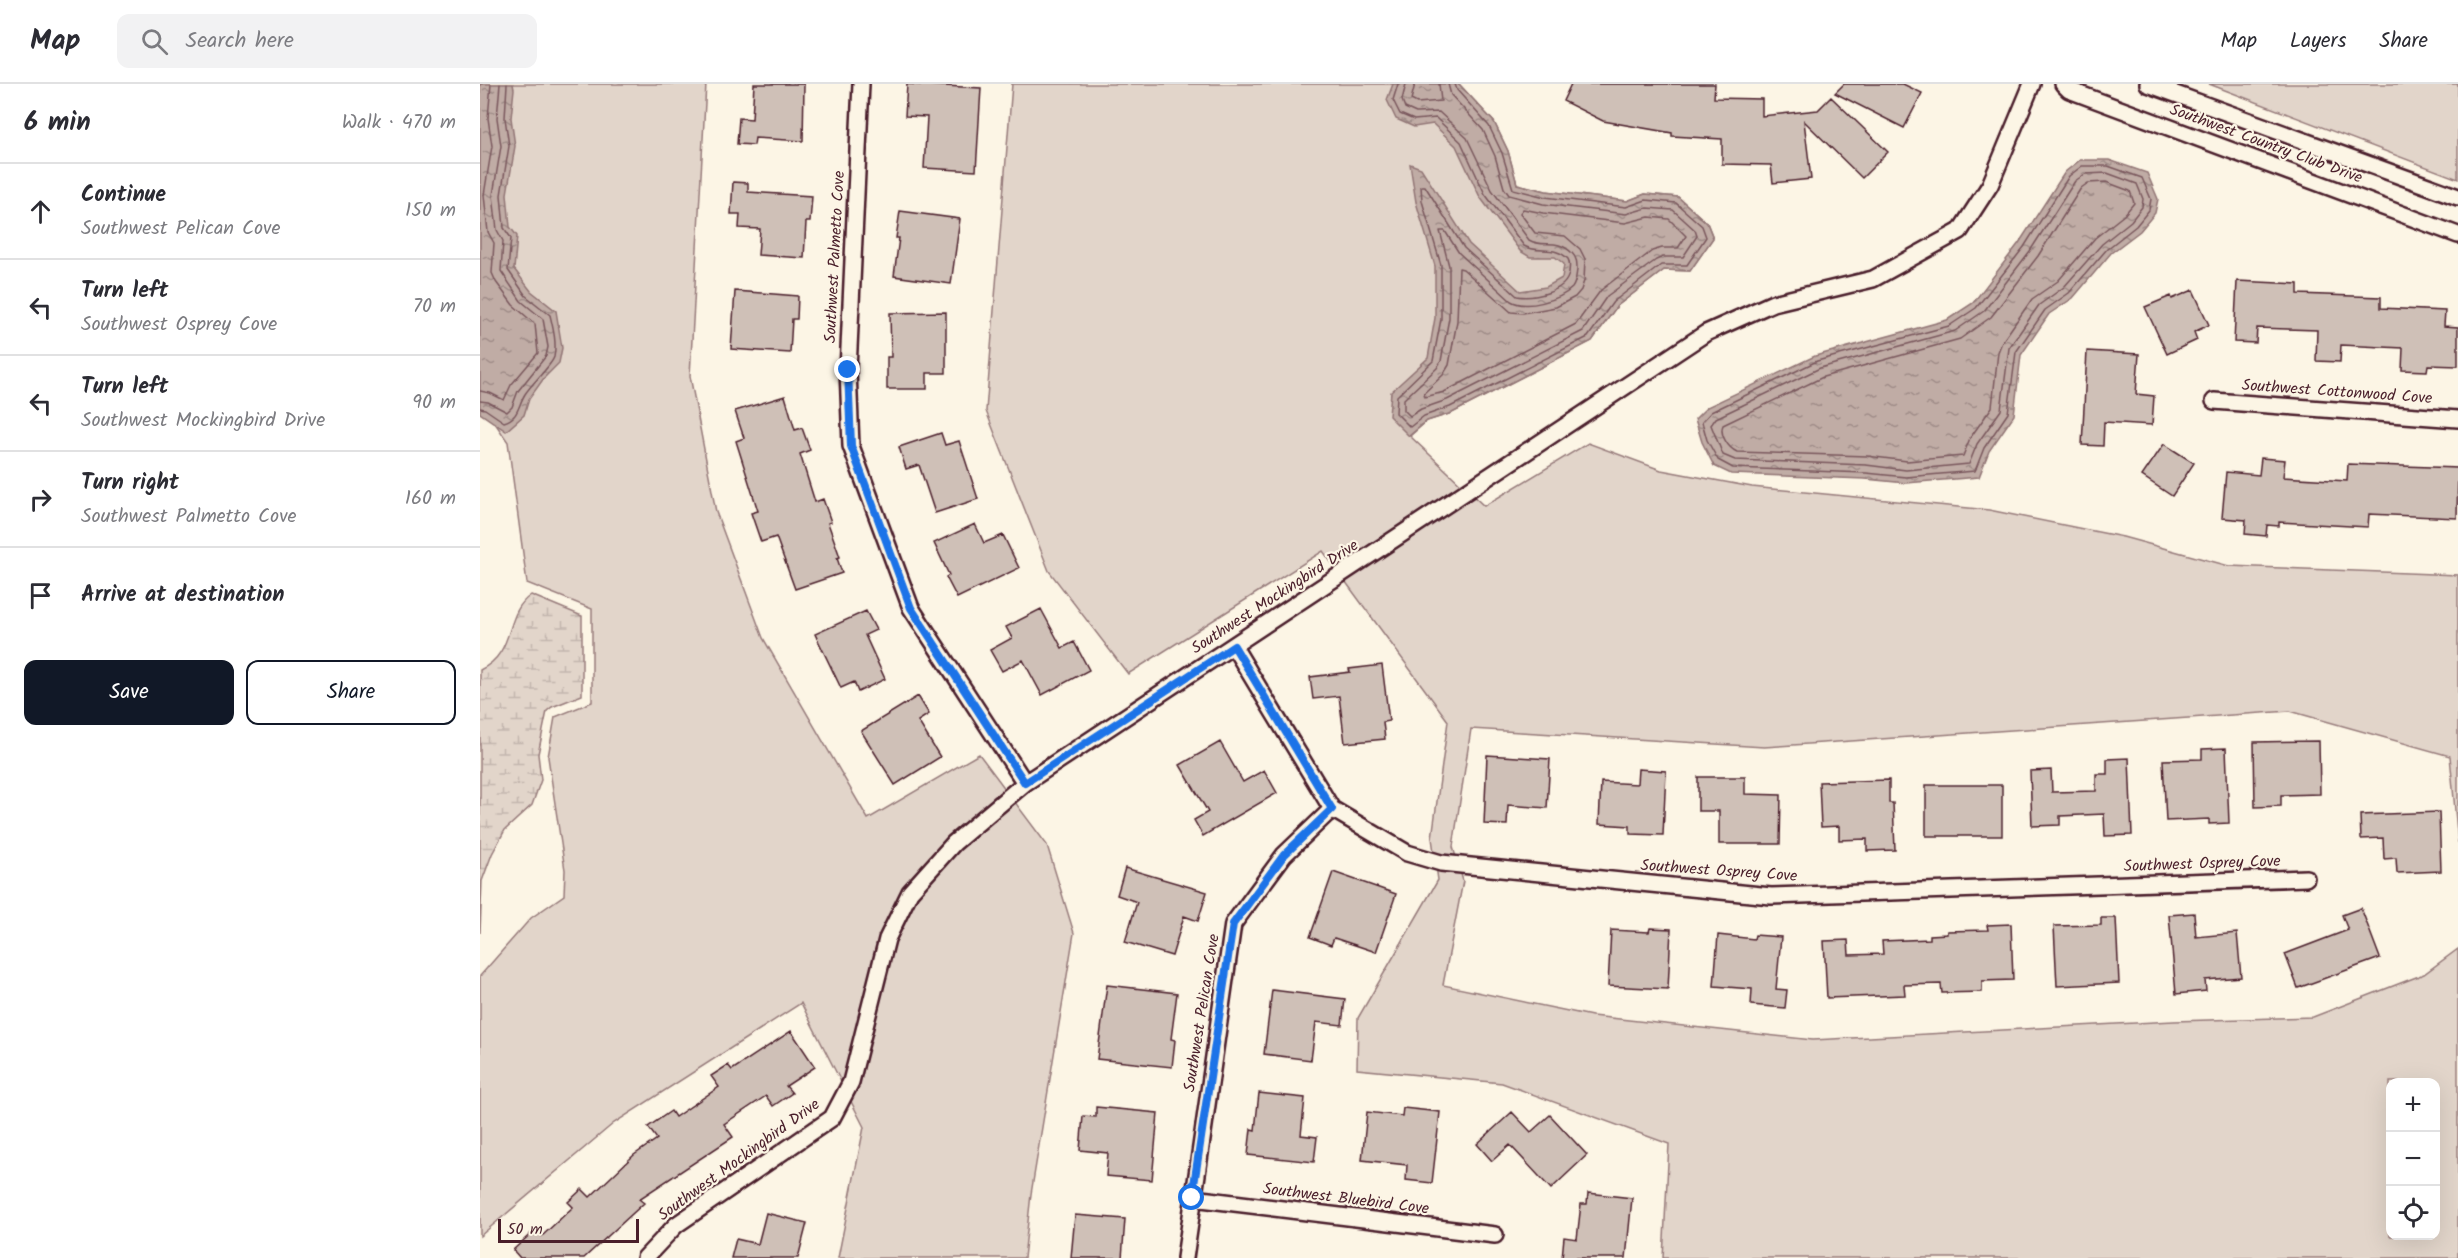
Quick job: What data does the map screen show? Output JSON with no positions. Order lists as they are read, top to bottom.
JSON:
{
  "streets": {
    "street": [
      "Southwest Country Club Drive",
      "Southwest Palmetto Cove",
      "Southwest Cottonwood Cove",
      "Southwest Mockingbird Drive",
      "Southwest Osprey Cove",
      "Southwest Pelican Cove",
      "Southwest Bluebird Cove"
    ]
  },
  "crossings": [
    ["Southwest Palmetto Cove", "Southwest Mockingbird Drive"],
    ["Southwest Mockingbird Drive", "Southwest Osprey Cove"],
    ["Southwest Osprey Cove", "Southwest Pelican Cove"],
    ["Southwest Pelican Cove", "Southwest Bluebird Cove"]
  ],
  "scale_bar": "50 m",
  "page": {
    "header": "Map",
    "search": "Search here",
    "nav": ["Map", "Layers", "Share"],
    "heading": ["6 min", "Walk · 470 m"],
    "list": [
      ["Continue", "Southwest Pelican Cove", "150 m"],
      ["Turn left", "Southwest Osprey Cove", "70 m"],
      ["Turn left", "Southwest Mockingbird Drive", "90 m"],
      ["Turn right", "Southwest Palmetto Cove", "160 m"],
      "Arrive at destination"
    ],
    "buttons": ["Save", "Share"],
    "map_buttons": ["+", "−"],
    "scale": "50 m"
  }
}
